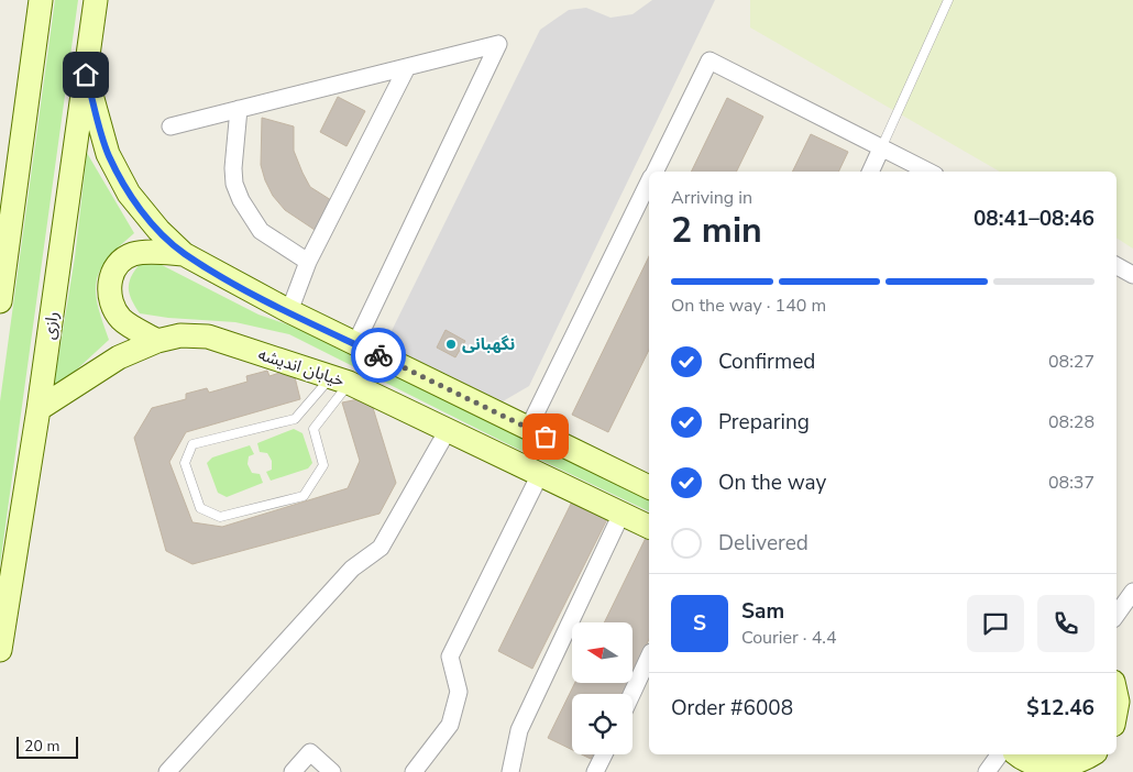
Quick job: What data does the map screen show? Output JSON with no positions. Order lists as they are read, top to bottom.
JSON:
{
  "streets": {
    "street": ["رازی", "خیابان اندیشه"]
  },
  "crossings": [
    ["رازی", "خیابان اندیشه"]
  ],
  "places": ["نگهبانی"],
  "scale_bar": "20 m",
  "north": "left",
  "page": {
    "heading": ["2 min", "Arriving in", "08:41–08:46"],
    "panel": [
      "Sam",
      "Courier · 4.4",
      "Order #6008",
      "$12.46"
    ],
    "bar": "On the way · 140 m",
    "list": [
      ["Confirmed", "08:27"],
      ["Preparing", "08:28"],
      ["On the way", "08:37"],
      "Delivered"
    ],
    "round": "S",
    "scale": "20 m"
  }
}
